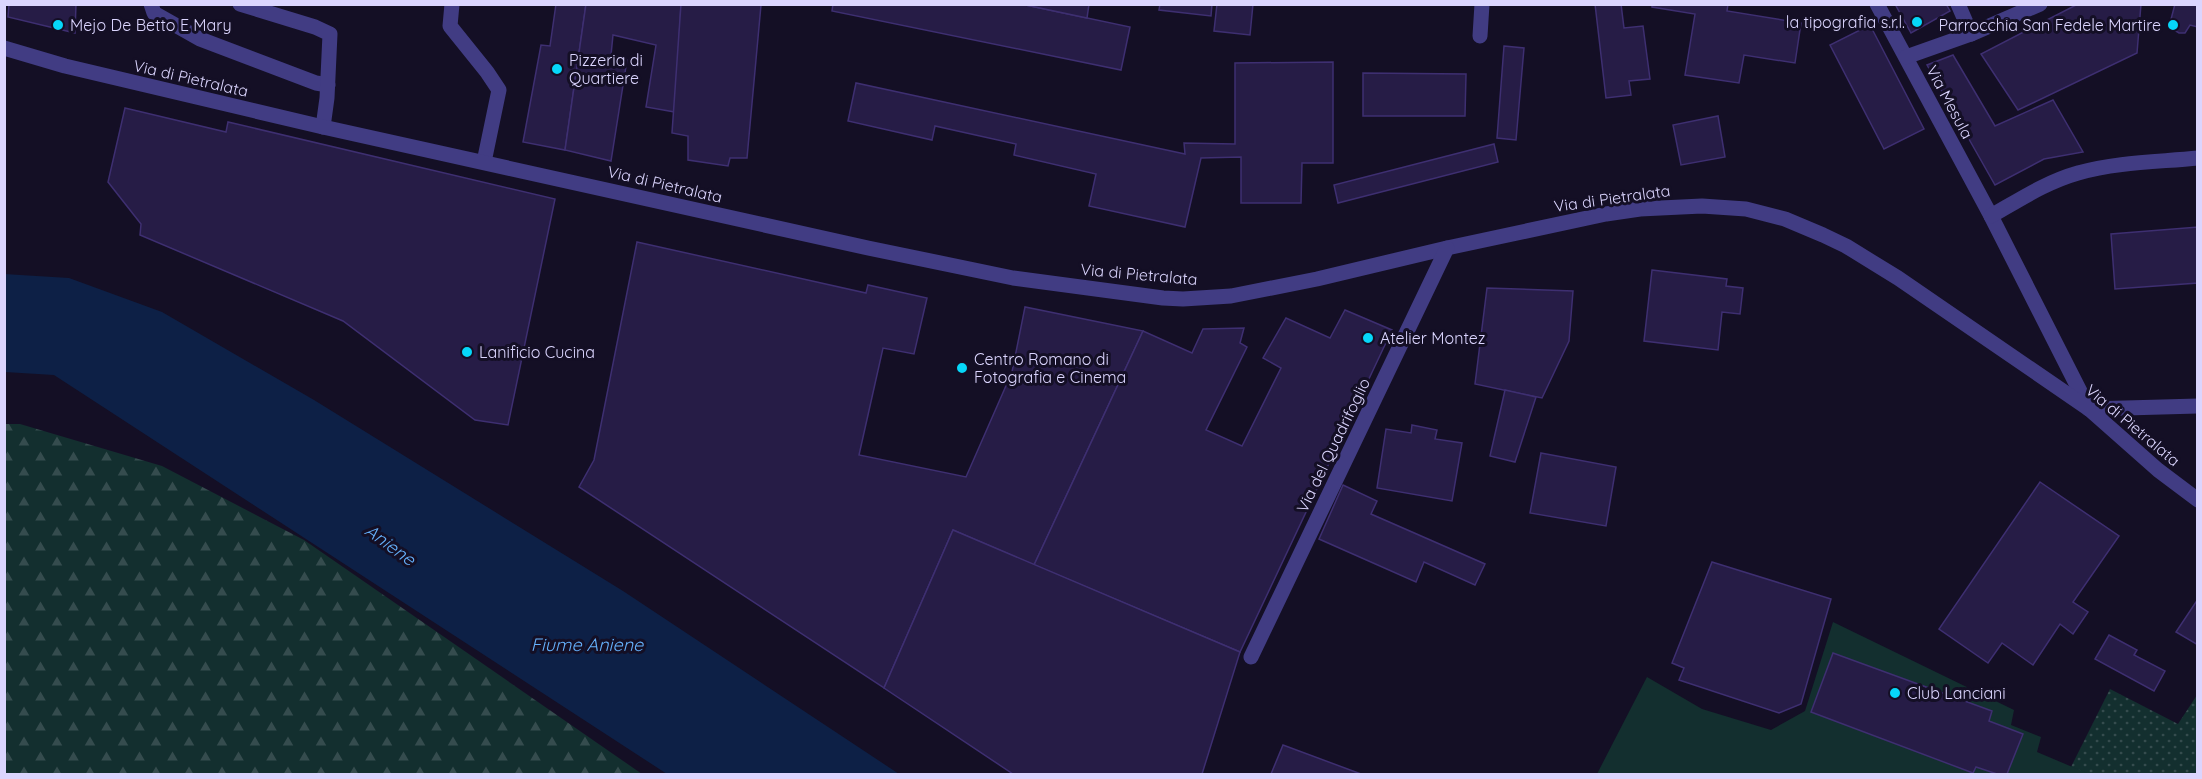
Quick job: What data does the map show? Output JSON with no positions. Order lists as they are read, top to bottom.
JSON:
{
  "streets": {
    "street": ["Via di Pietralata", "Via Mesula", "Via del Quadrifoglio"]
  },
  "crossings": [
    ["Via di Pietralata", "Via Mesula"],
    ["Via di Pietralata", "Via del Quadrifoglio"]
  ],
  "water": ["Aniene", "Fiume Aniene"],
  "places": [
    "la tipografia s.r.l.",
    "Mejo De Betto E Mary",
    "Parrocchia San Fedele Martire",
    "Pizzeria di Quartiere",
    "Atelier Montez",
    "Lanificio Cucina",
    "Centro Romano di Fotografia e Cinema",
    "Club Lanciani"
  ]
}
